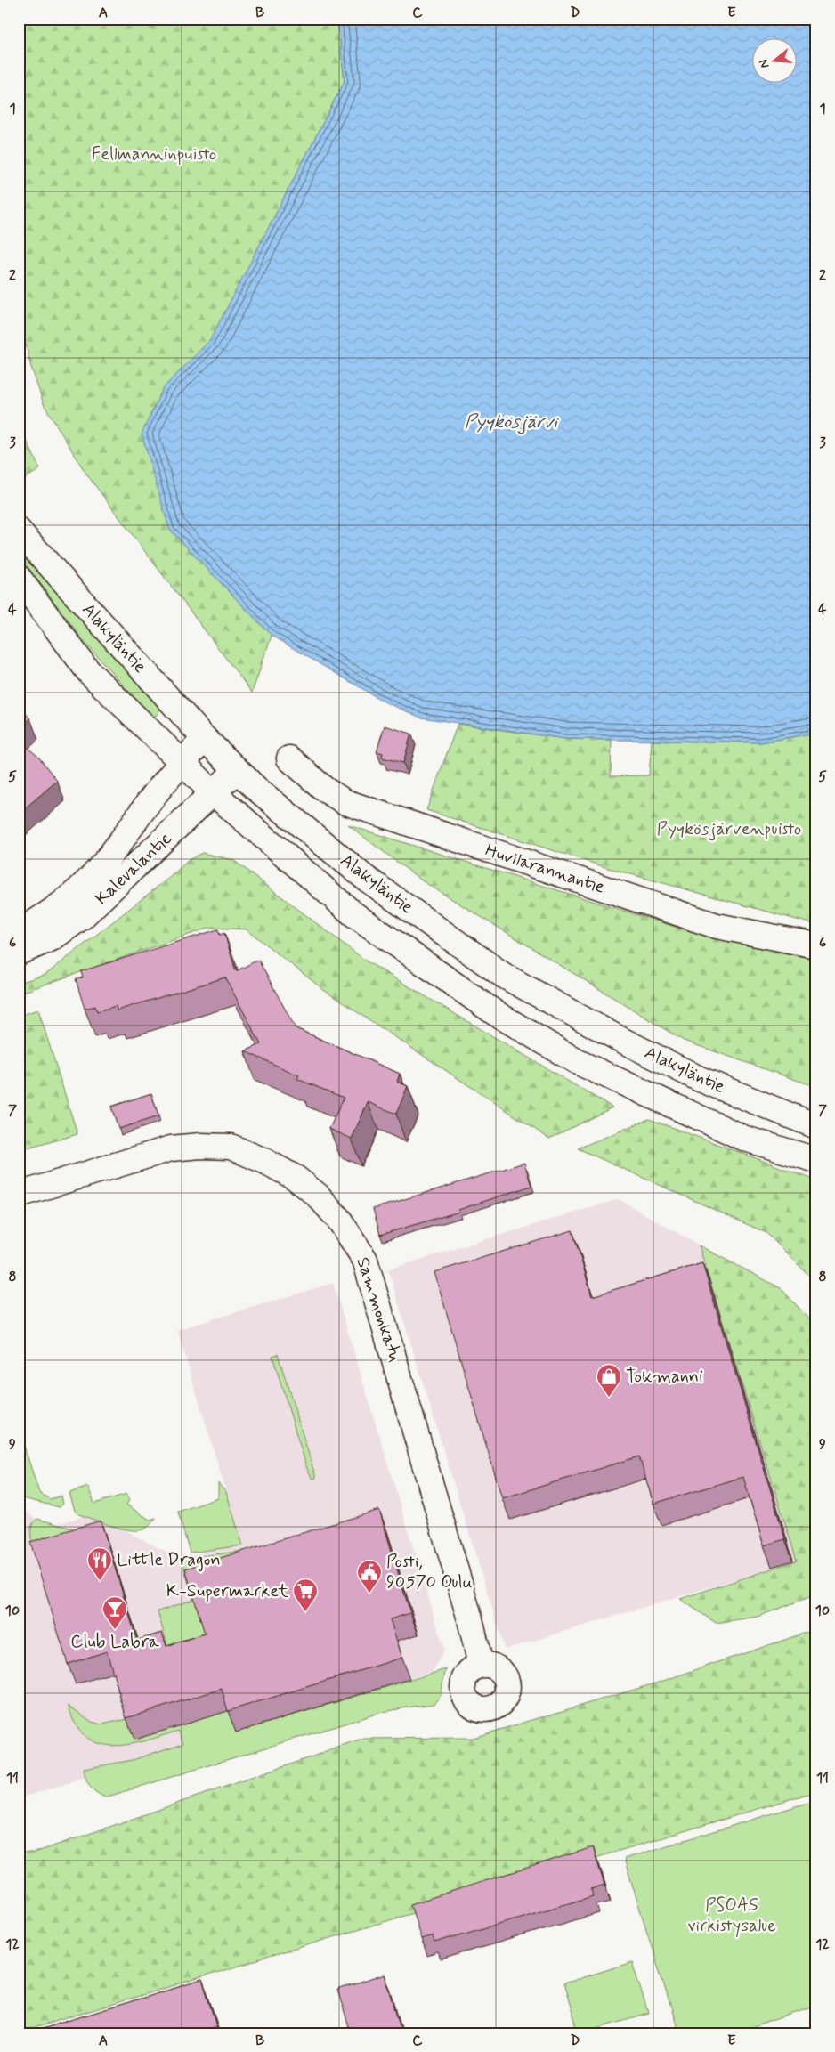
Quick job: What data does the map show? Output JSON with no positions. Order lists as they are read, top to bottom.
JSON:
{
  "streets": {
    "main road": [
      "Alakyläntie",
      "Kalevalantie",
      "Huvilarannantie",
      "Sammonkatu"
    ]
  },
  "crossings": [
    ["Alakyläntie", "Kalevalantie"]
  ],
  "water": ["Pyykösjärvi"],
  "parks": ["Fellmanninpuisto", "Pyykösjärvenpuisto", "PSOAS virkistysalue"],
  "places": {
    "shop": ["Tokmanni"],
    "restaurant": ["Little Dragon"],
    "public building": ["Posti, 90570 Oulu"],
    "supermarket": ["K-Supermarket"],
    "bar": ["Club Labra"]
  },
  "north": "left",
  "grid": {
    "columns": [
      "A",
      "B",
      "C",
      "D",
      "E"
    ],
    "rows": [
      "1",
      "2",
      "3",
      "4",
      "5",
      "6",
      "7",
      "8",
      "9",
      "10",
      "11",
      "12"
    ]
  }
}
